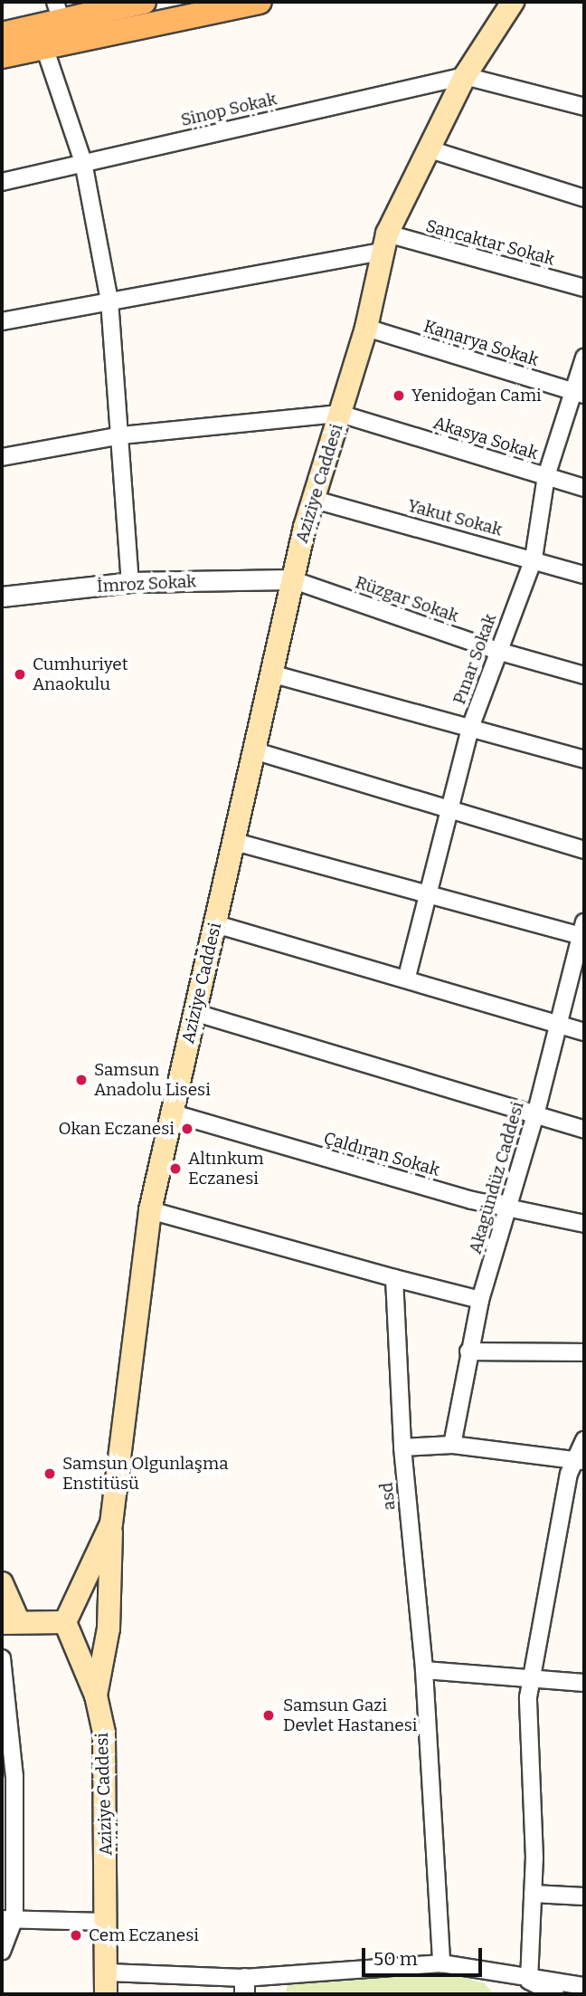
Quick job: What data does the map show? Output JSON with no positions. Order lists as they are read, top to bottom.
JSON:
{
  "streets": {
    "main road": ["Aziziye Caddesi"],
    "street": [
      "Sinop Sokak",
      "Sancaktar Sokak",
      "Kanarya Sokak",
      "Akasya Sokak",
      "Yakut Sokak",
      "İmroz Sokak",
      "Rüzgar Sokak",
      "Pınar Sokak",
      "Çaldıran Sokak",
      "Akagündüz Caddesi",
      "asd"
    ]
  },
  "crossings": [
    ["Sinop Sokak", "Aziziye Caddesi"],
    ["Sancaktar Sokak", "Aziziye Caddesi"],
    ["Kanarya Sokak", "Aziziye Caddesi"],
    ["Kanarya Sokak", "Pınar Sokak"],
    ["Akasya Sokak", "Aziziye Caddesi"],
    ["Akasya Sokak", "Pınar Sokak"],
    ["Aziziye Caddesi", "Yakut Sokak"],
    ["Aziziye Caddesi", "İmroz Sokak"],
    ["Aziziye Caddesi", "Rüzgar Sokak"],
    ["Aziziye Caddesi", "Çaldıran Sokak"],
    ["Yakut Sokak", "Pınar Sokak"],
    ["İmroz Sokak", "Rüzgar Sokak"],
    ["Rüzgar Sokak", "Pınar Sokak"],
    ["Çaldıran Sokak", "Akagündüz Caddesi"]
  ],
  "places": [
    "Yenidoğan Cami",
    "Cumhuriyet Anaokulu",
    "Samsun Anadolu Lisesi",
    "Okan Eczanesi",
    "Altınkum Eczanesi",
    "Samsun Olgunlaşma Enstitüsü",
    "Samsun Gazi Devlet Hastanesi",
    "Cem Eczanesi"
  ],
  "scale_bar": "50 m"
}
